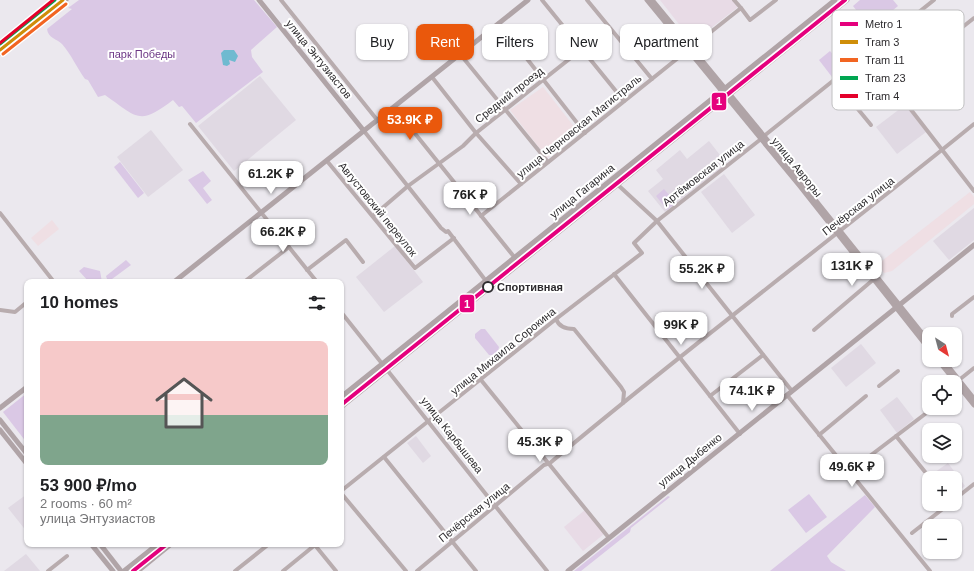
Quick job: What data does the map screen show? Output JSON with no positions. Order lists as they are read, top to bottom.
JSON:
{
  "streets": {
    "main road": [
      "улица Энтузиастов",
      "улица Авроры",
      "улица Гагарина",
      "улица Дыбенко"
    ],
    "street": [
      "Средний проезд",
      "улица Черновская Магистраль",
      "Артёмовская улица",
      "Печёрская улица",
      "Августовский переулок",
      "улица Михаила Сорокина",
      "улица Карбышева"
    ]
  },
  "crossings": [
    ["Средний проезд", "Августовский переулок"],
    ["улица Авроры", "Артёмовская улица"],
    ["улица Авроры", "улица Гагарина"],
    ["улица Авроры", "Печёрская улица"],
    ["улица Авроры", "улица Дыбенко"],
    ["Артёмовская улица", "улица Михаила Сорокина"],
    ["улица Гагарина", "улица Карбышева"],
    ["Печёрская улица", "улица Карбышева"],
    ["улица Михаила Сорокина", "улица Карбышева"]
  ],
  "parks": ["парк Победы"],
  "places": ["Спортивная"],
  "lines": [
    "metro line 1",
    "tram line 3",
    "tram line 23",
    "tram line 4",
    "tram line 11"
  ],
  "legend": [
    "Metro 1",
    "Tram 3",
    "Tram 11",
    "Tram 23",
    "Tram 4"
  ],
  "north": "bottom right",
  "page": {
    "chip": [
      "Buy",
      "Rent",
      "Filters",
      "New",
      "Apartment"
    ],
    "price": [
      "53.9K ₽",
      "61.2K ₽",
      "76K ₽",
      "66.2K ₽",
      "131K ₽",
      "55.2K ₽",
      "99K ₽",
      "74.1K ₽",
      "45.3K ₽",
      "49.6K ₽"
    ],
    "heading": "10 homes",
    "map_buttons": ["+", "−"],
    "list": [
      {
        "name": "53 900 ₽/mo",
        "note": "2 rooms · 60 m² · улица Энтузиастов"
      }
    ]
  }
}
